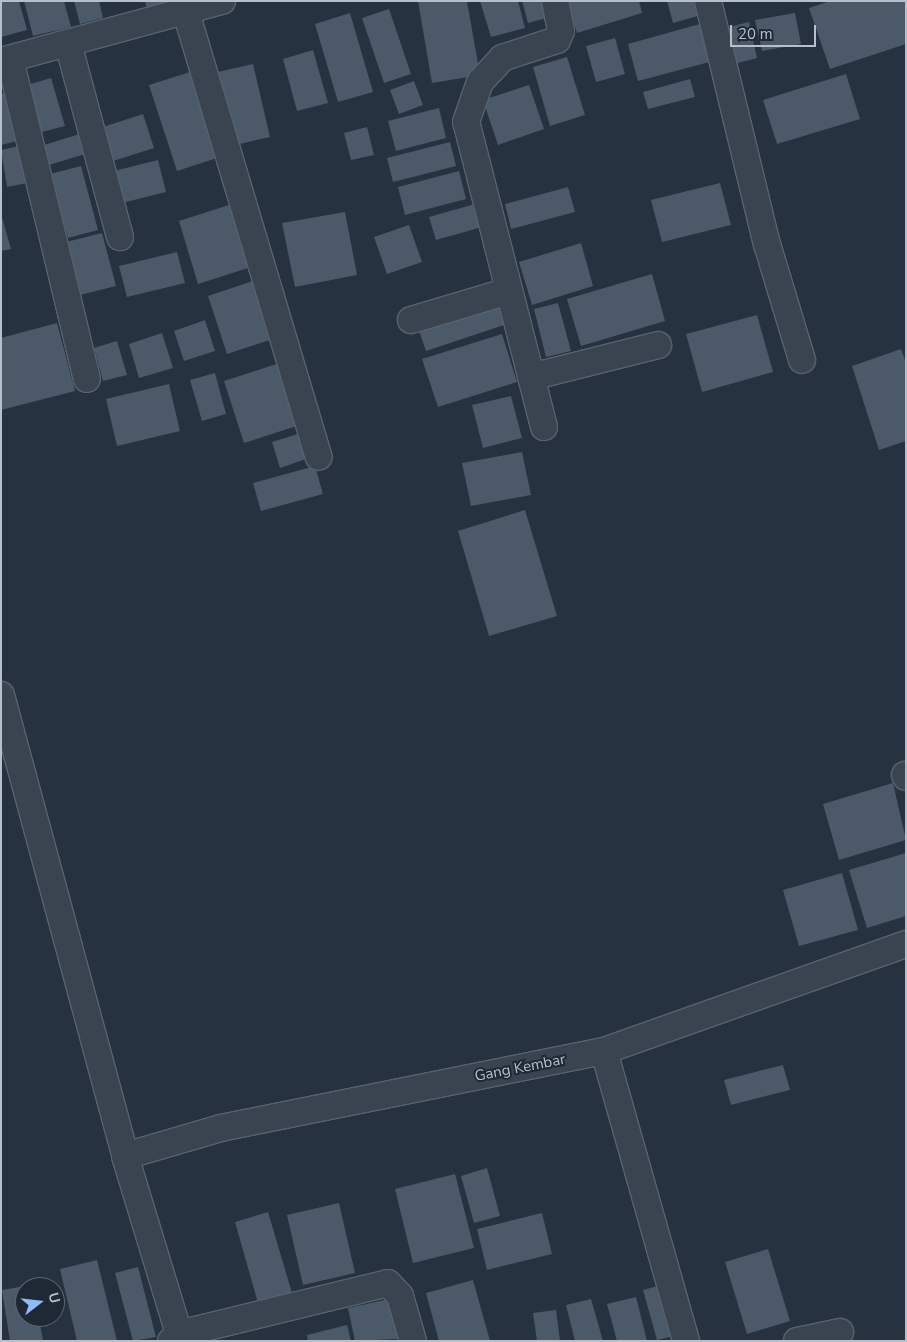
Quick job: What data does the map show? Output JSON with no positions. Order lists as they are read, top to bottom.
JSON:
{
  "streets": {
    "street": ["Gang Kembar"]
  },
  "scale_bar": "20 m",
  "north": "right"
}
